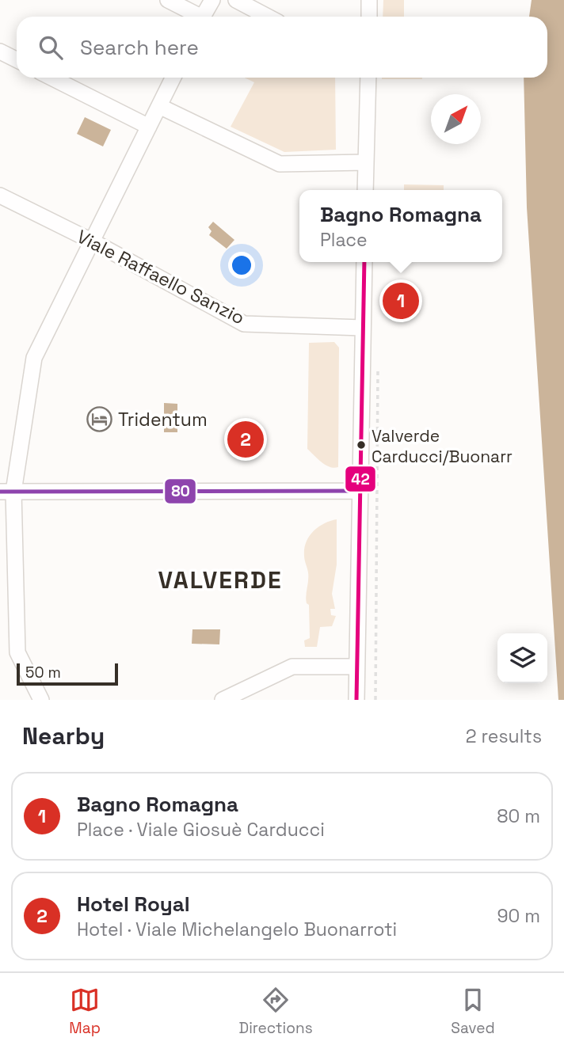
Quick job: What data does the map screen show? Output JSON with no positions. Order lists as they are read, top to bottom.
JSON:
{
  "streets": {
    "street": ["Viale Raffaello Sanzio"]
  },
  "districts": ["VALVERDE"],
  "places": {
    "hotel": ["Tridentum"],
    "other": ["Valverde Carducci/Buonarr"]
  },
  "lines": ["transit line 42", "transit line 80"],
  "scale_bar": "50 m",
  "north": "top right",
  "page": {
    "search": "Search here",
    "popup": ["Bagno Romagna", "Place"],
    "pins": ["1", "2"],
    "scale": "50 m",
    "heading": ["Nearby", "2 results"],
    "list": [
      {
        "mark": "1",
        "name": "Bagno Romagna",
        "note": "Place · Viale Giosuè Carducci",
        "value": "80 m"
      },
      {
        "mark": "2",
        "name": "Hotel Royal",
        "note": "Hotel · Viale Michelangelo Buonarroti",
        "value": "90 m"
      }
    ],
    "nav": ["Map", "Directions", "Saved"]
  }
}
